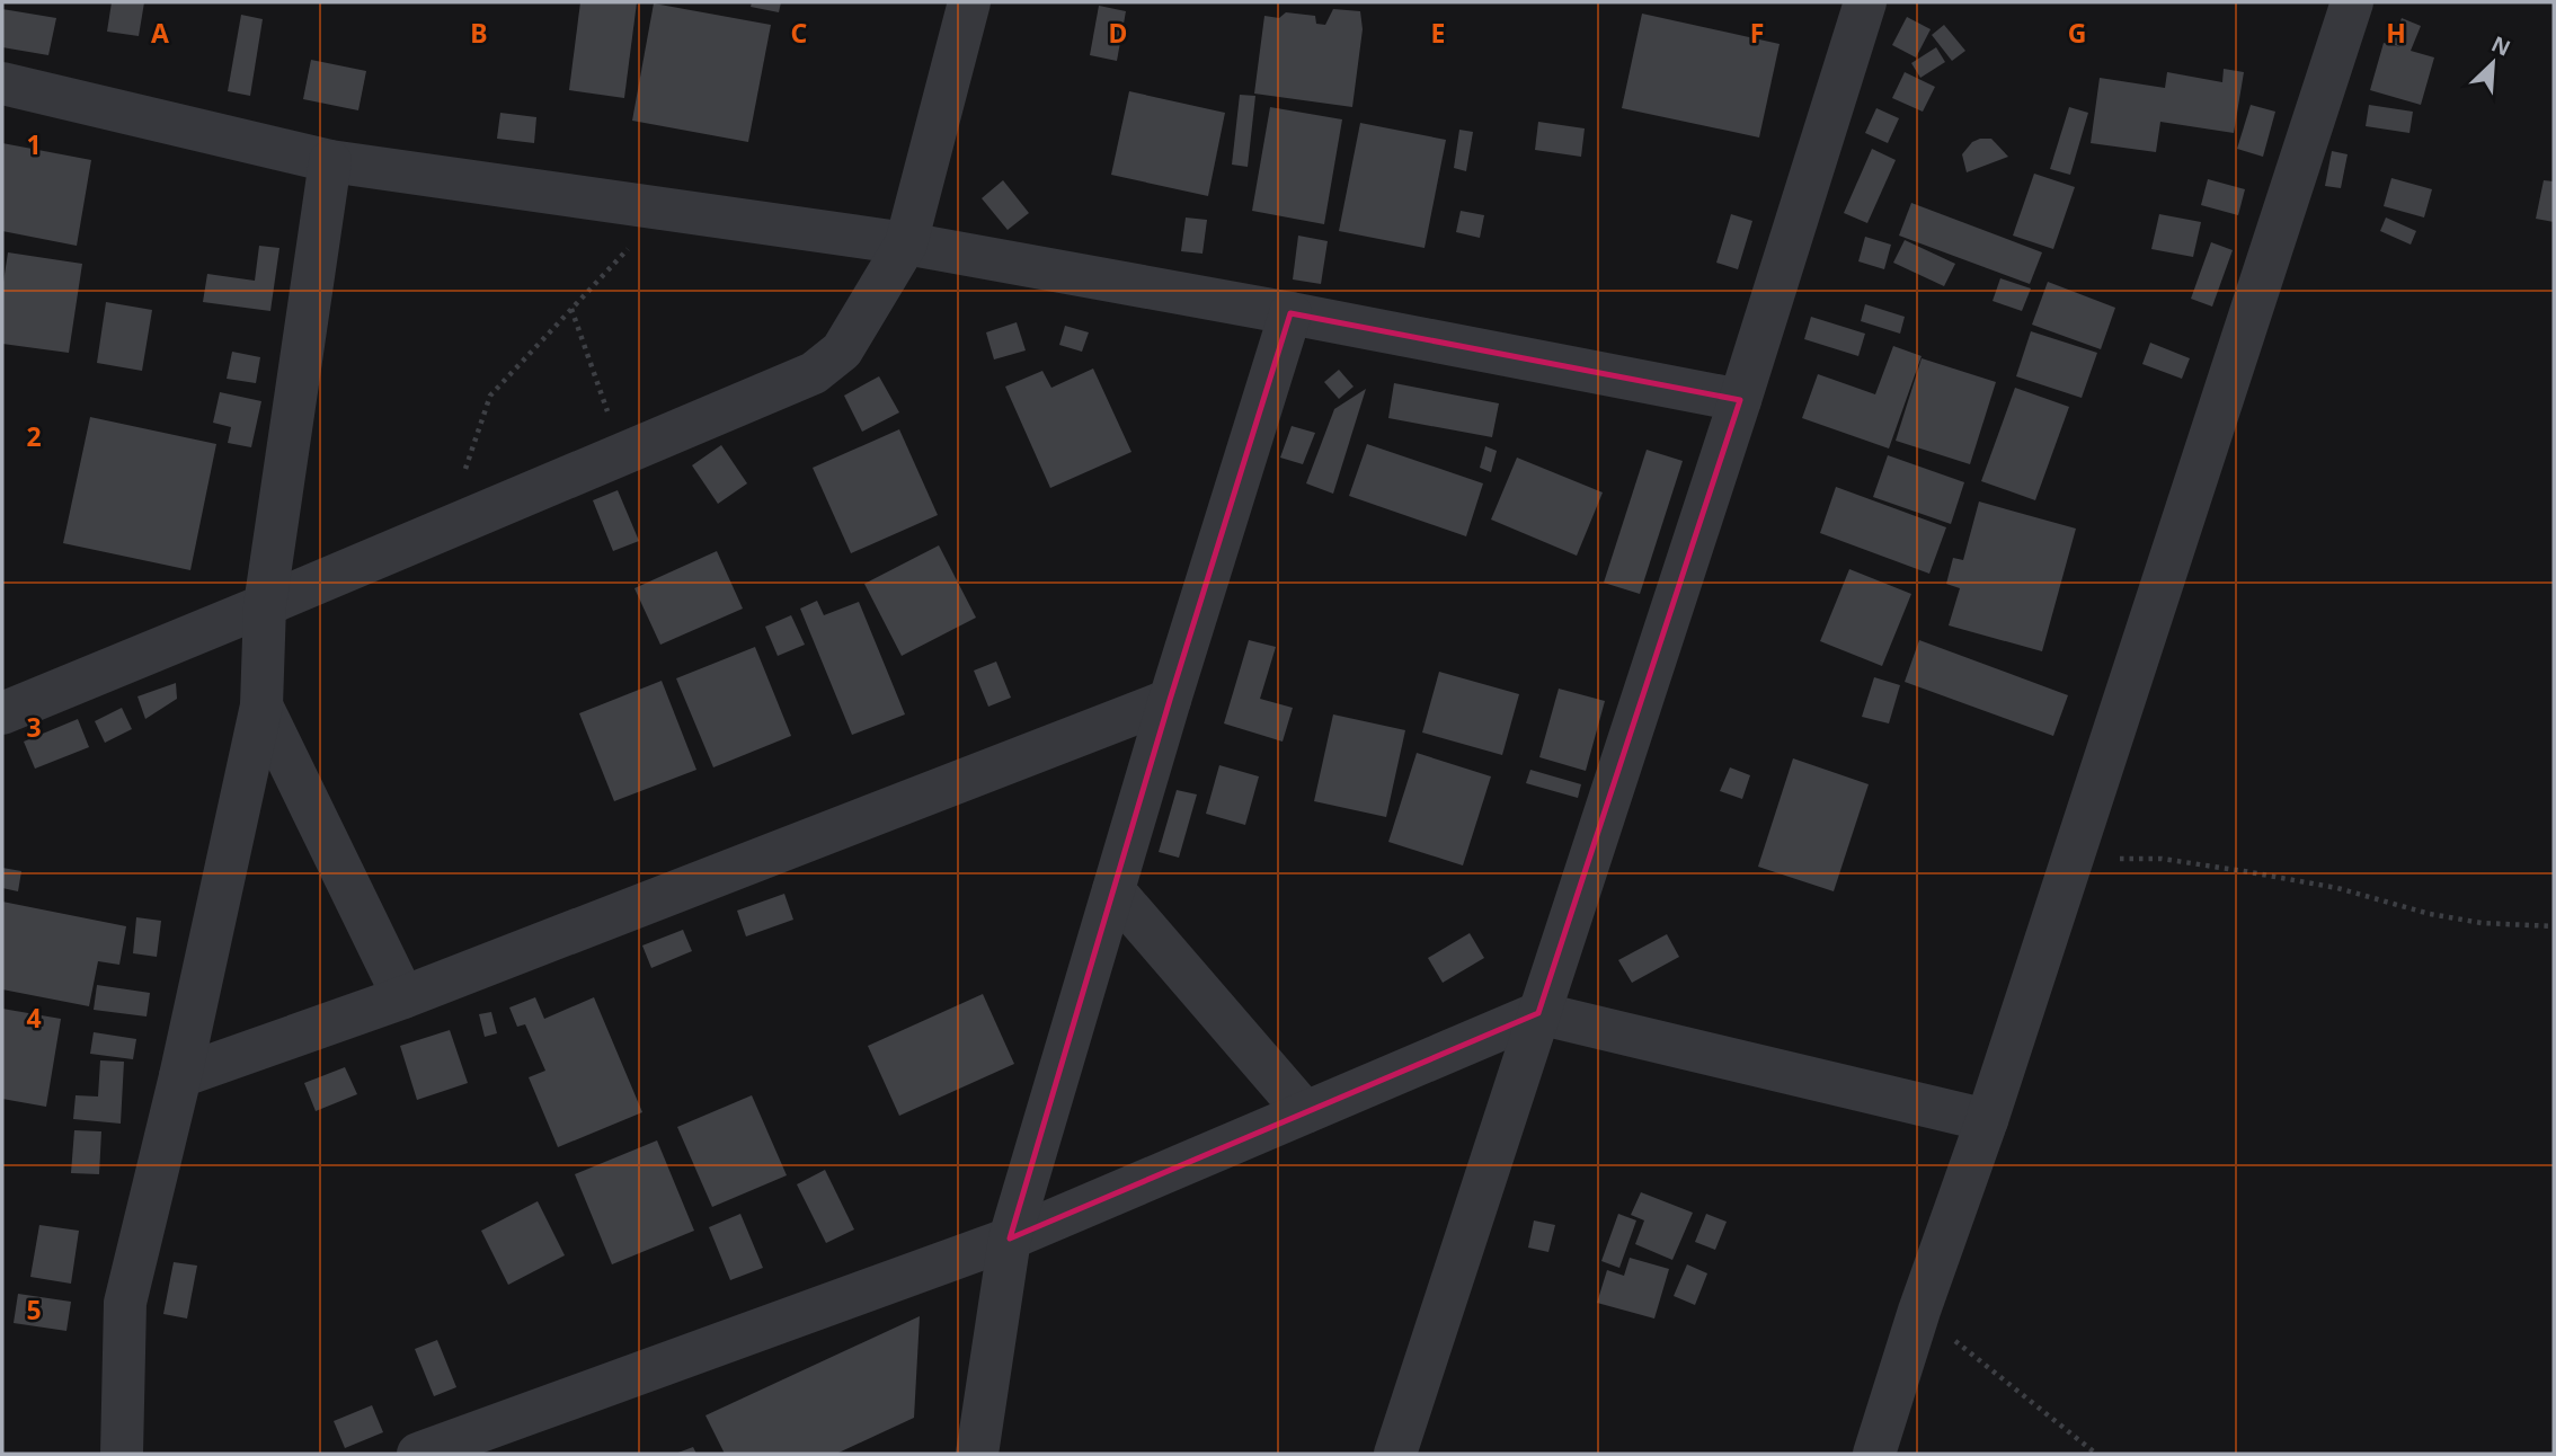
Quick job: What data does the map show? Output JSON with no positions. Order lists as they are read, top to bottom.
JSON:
{
  "north": "top right",
  "grid": {
    "columns": [
      "A",
      "B",
      "C",
      "D",
      "E",
      "F",
      "G",
      "H"
    ],
    "rows": [
      "1",
      "2",
      "3",
      "4",
      "5"
    ]
  }
}
